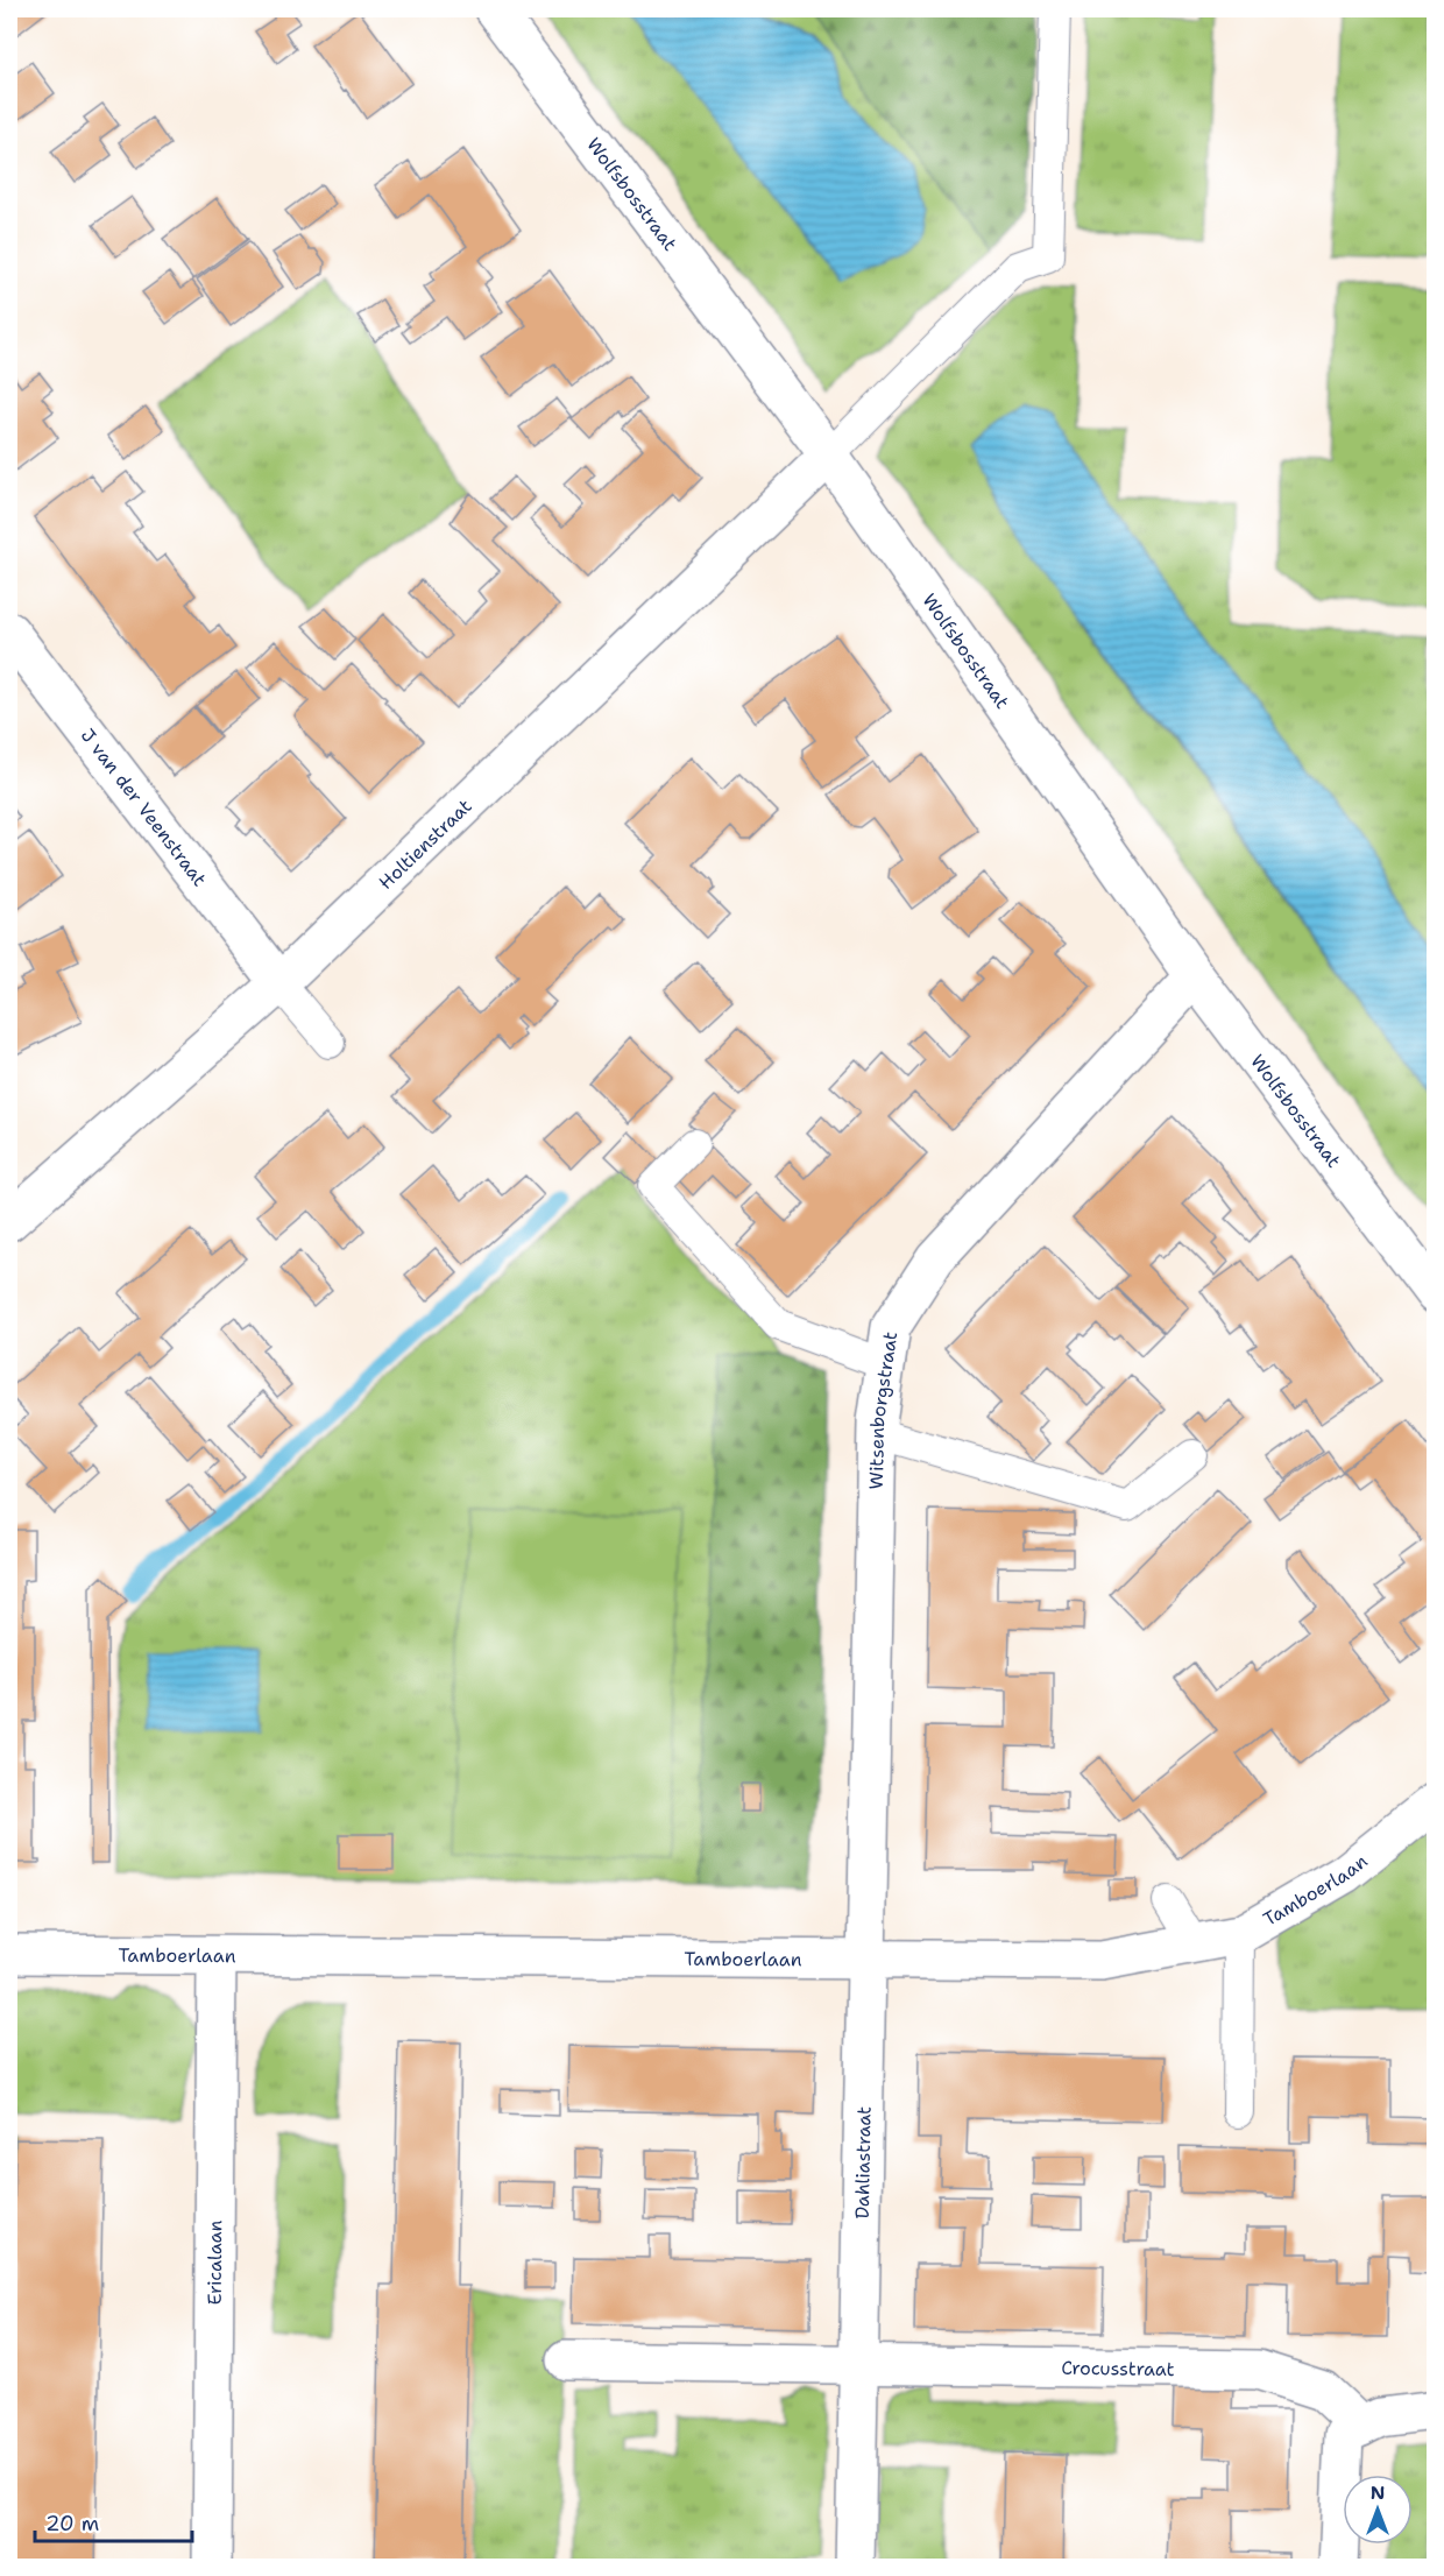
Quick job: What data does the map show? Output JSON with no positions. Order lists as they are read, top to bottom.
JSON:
{
  "streets": {
    "street": [
      "Wolfsbosstraat",
      "J van der Veenstraat",
      "Holtienstraat",
      "Witsenborgstraat",
      "Tamboerlaan",
      "Dahliastraat",
      "Ericalaan",
      "Crocusstraat"
    ]
  },
  "crossings": [
    ["Wolfsbosstraat", "Holtienstraat"],
    ["Wolfsbosstraat", "Witsenborgstraat"],
    ["J van der Veenstraat", "Holtienstraat"],
    ["Witsenborgstraat", "Tamboerlaan"],
    ["Witsenborgstraat", "Dahliastraat"],
    ["Tamboerlaan", "Dahliastraat"],
    ["Tamboerlaan", "Ericalaan"],
    ["Dahliastraat", "Crocusstraat"]
  ],
  "scale_bar": "20 m",
  "north": "top"
}
